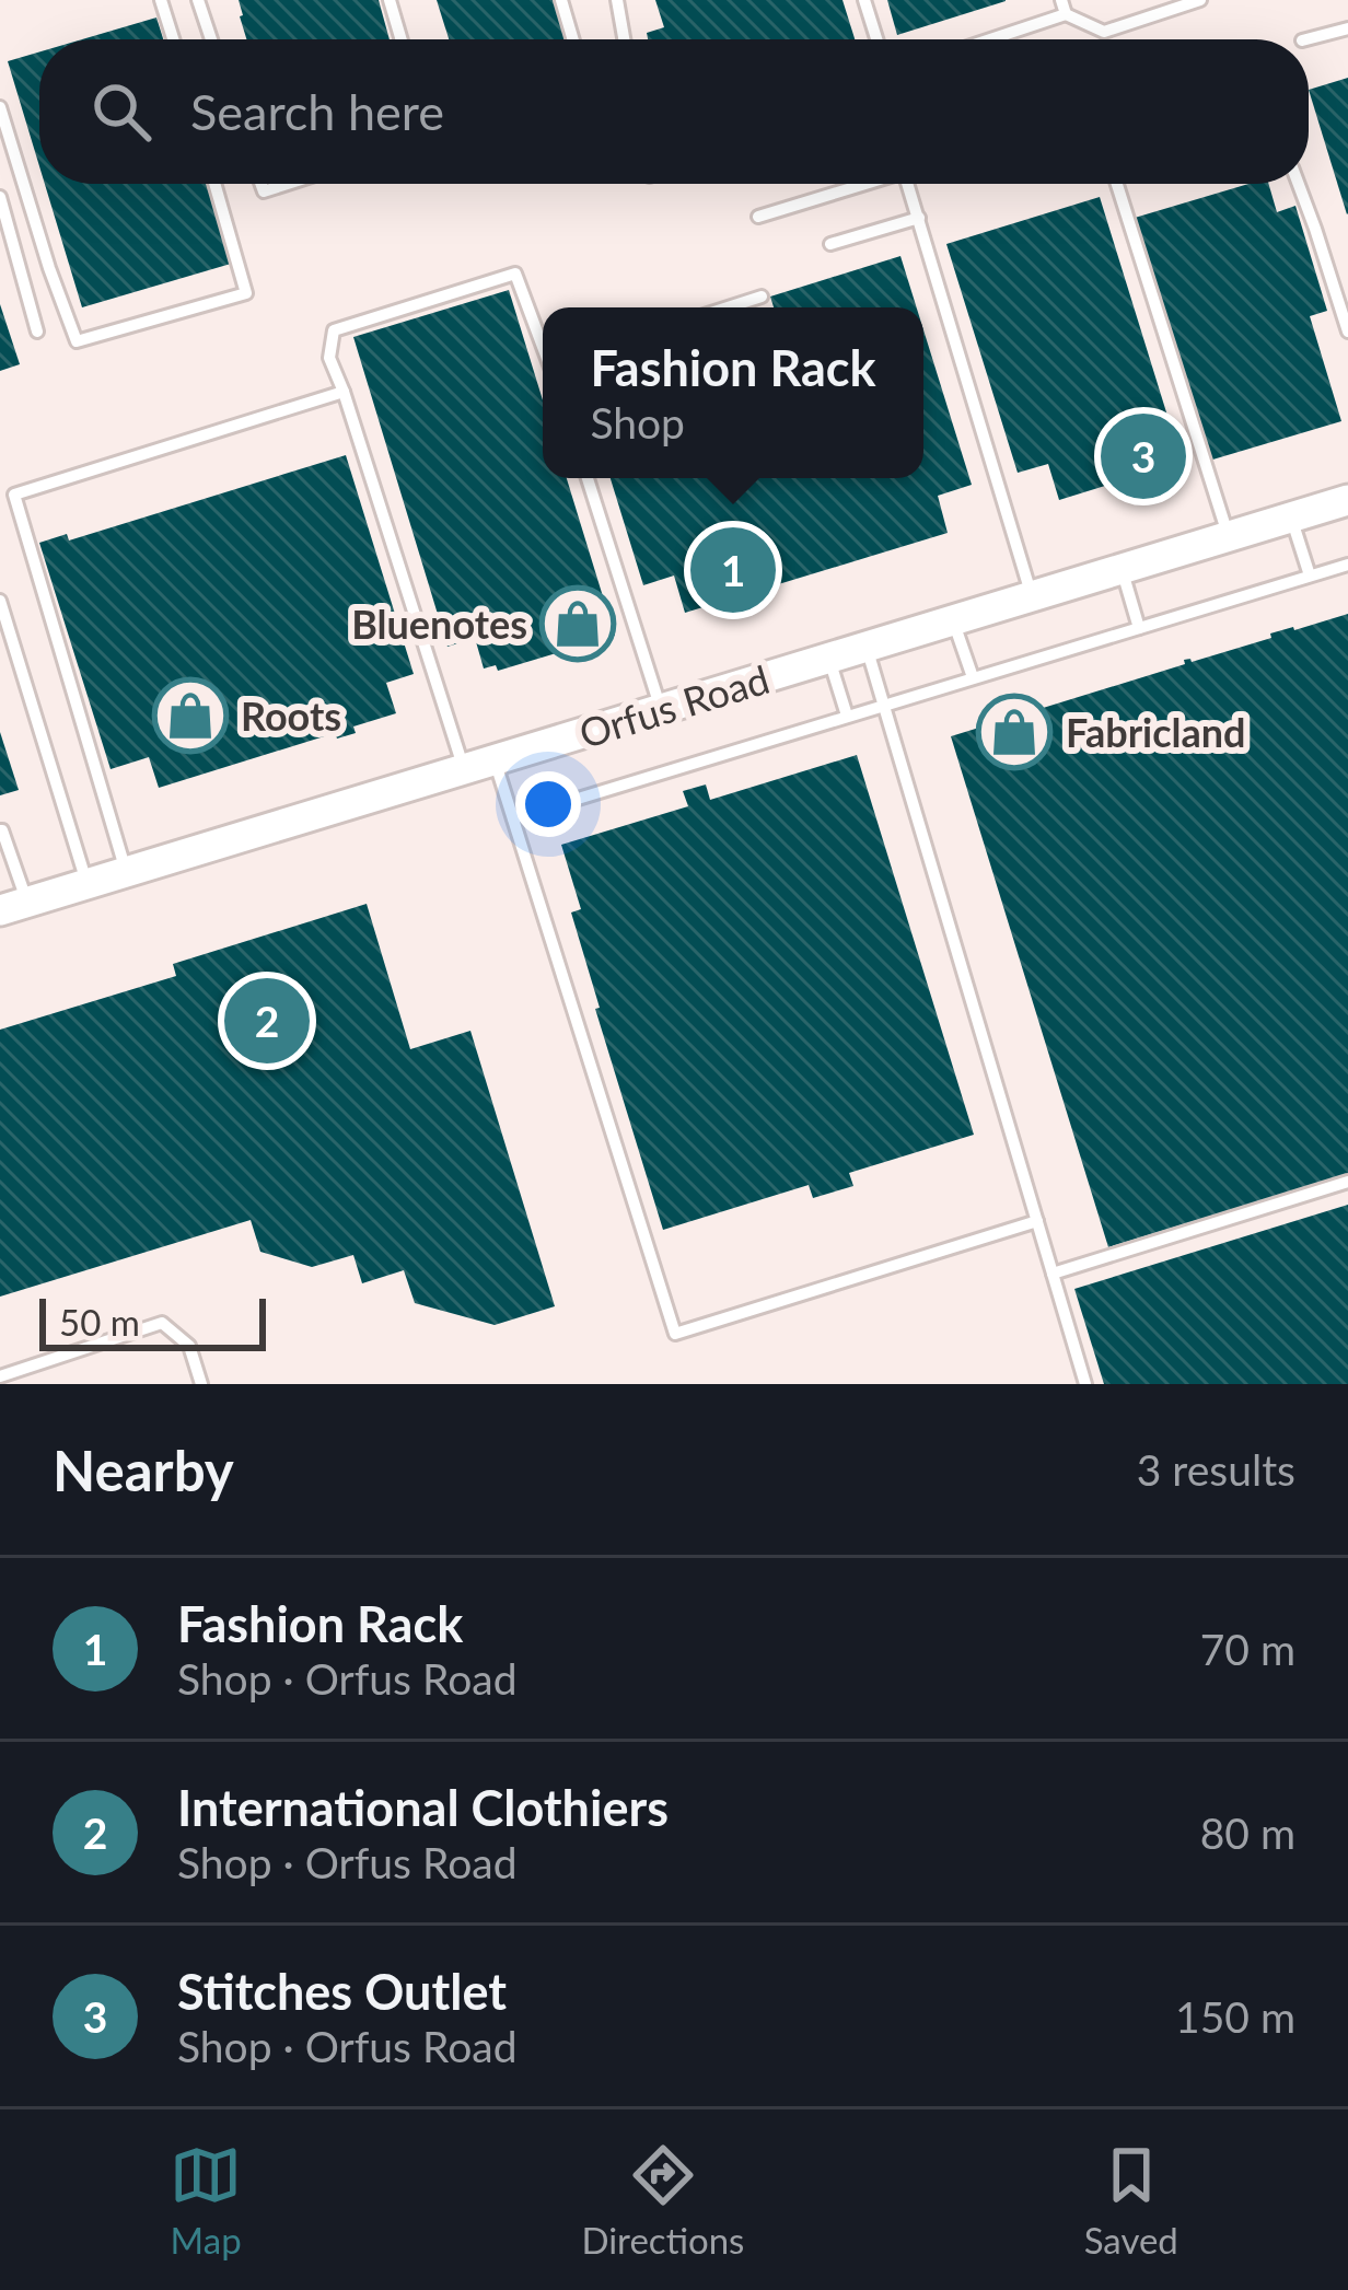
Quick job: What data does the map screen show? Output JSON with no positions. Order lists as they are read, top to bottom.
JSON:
{
  "streets": {
    "street": ["Orfus Road"]
  },
  "places": {
    "shop": ["Bluenotes", "Roots", "Fabricland"]
  },
  "scale_bar": "50 m",
  "page": {
    "search": "Search here",
    "popup": ["Fashion Rack", "Shop"],
    "pins": ["3", "1", "2"],
    "scale": "50 m",
    "heading": ["Nearby", "3 results"],
    "list": [
      {
        "mark": "1",
        "name": "Fashion Rack",
        "note": "Shop · Orfus Road",
        "value": "70 m"
      },
      {
        "mark": "2",
        "name": "International Clothiers",
        "note": "Shop · Orfus Road",
        "value": "80 m"
      },
      {
        "mark": "3",
        "name": "Stitches Outlet",
        "note": "Shop · Orfus Road",
        "value": "150 m"
      }
    ],
    "nav": ["Map", "Directions", "Saved"]
  }
}
